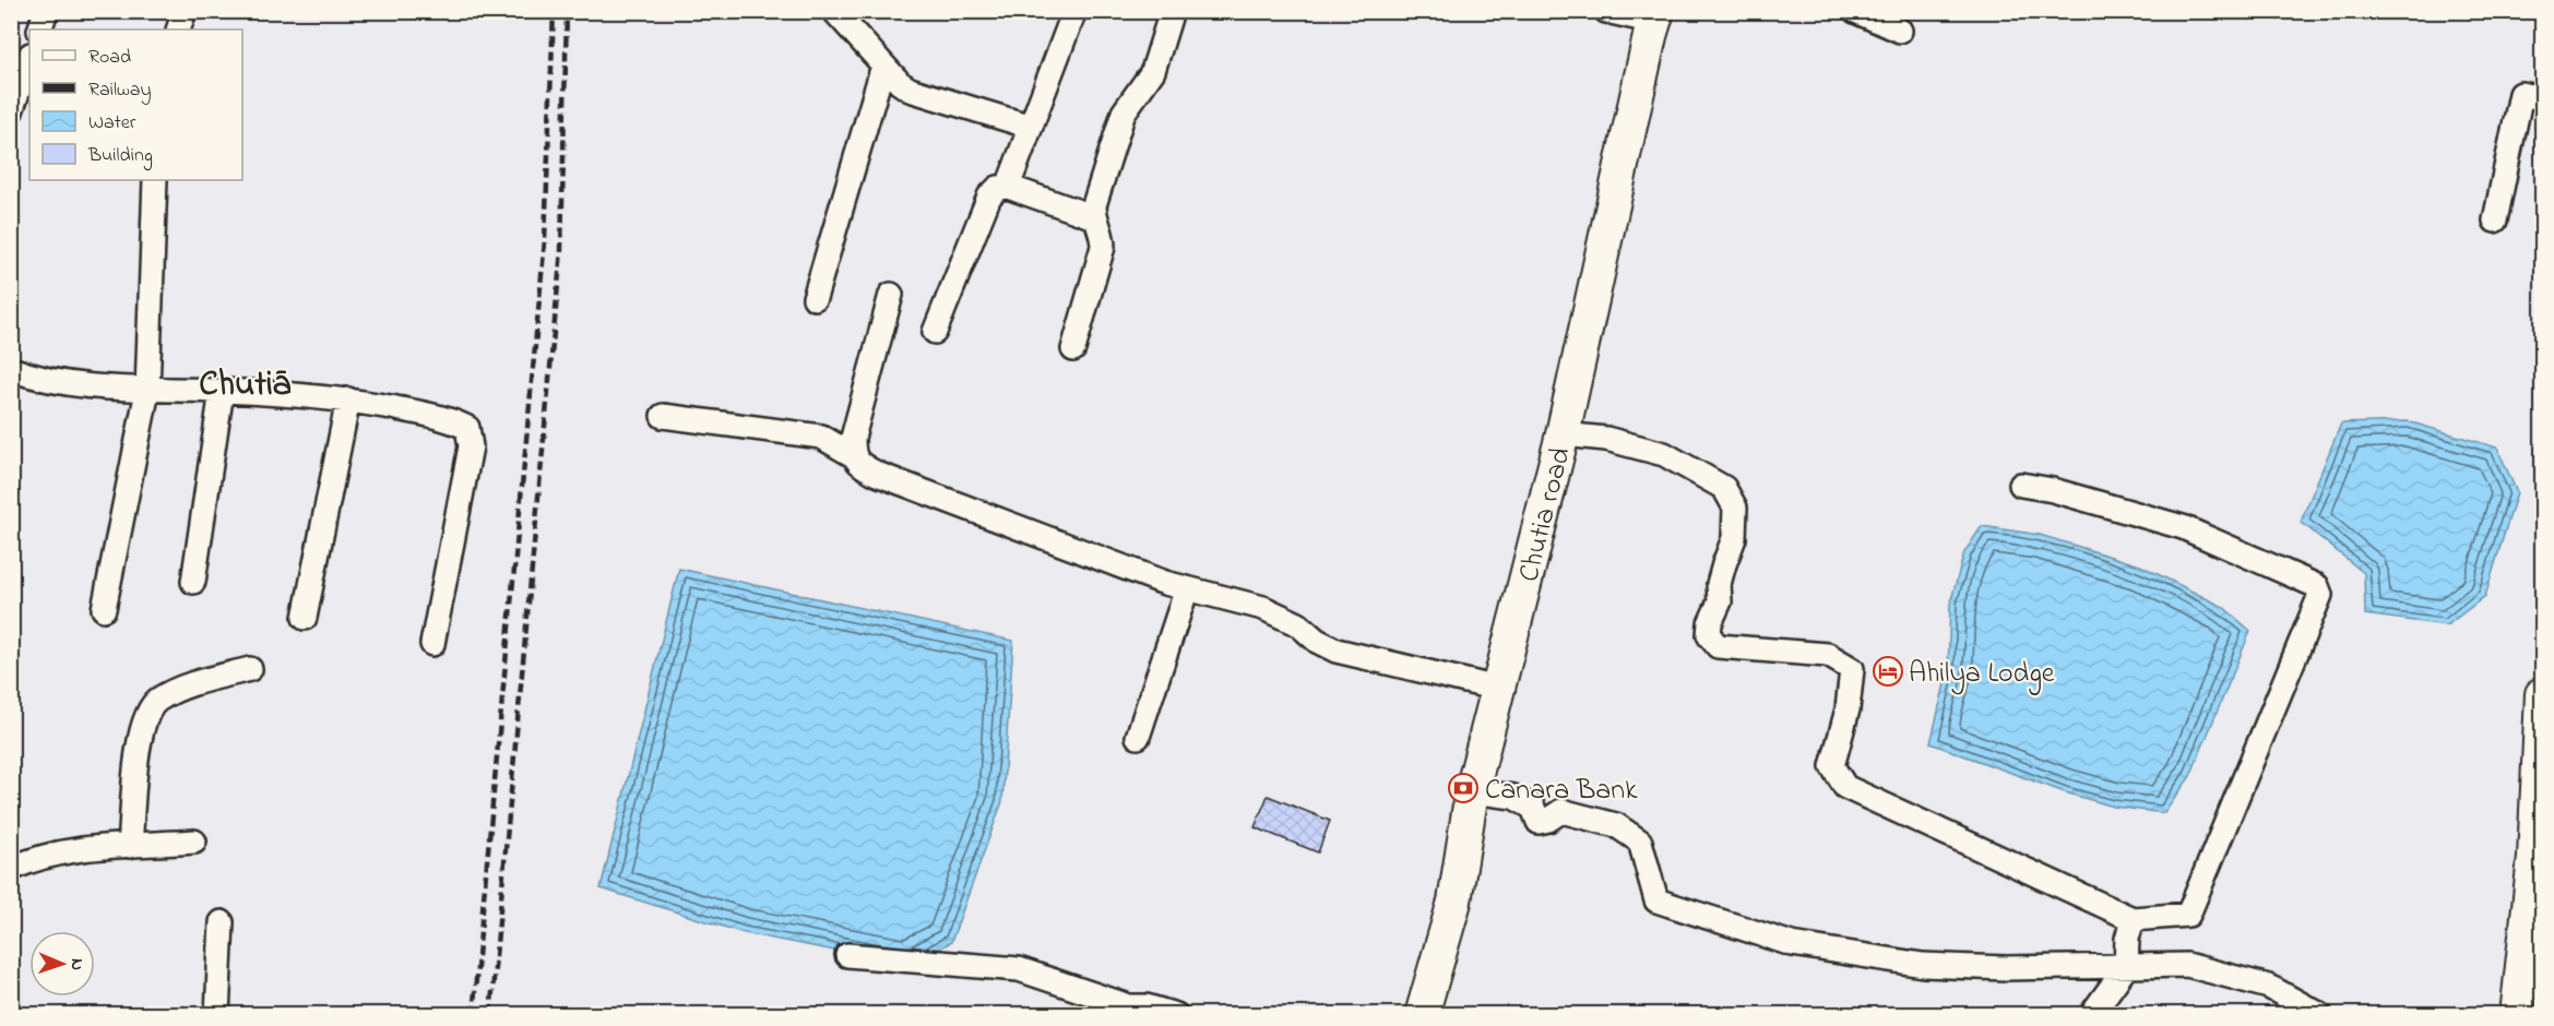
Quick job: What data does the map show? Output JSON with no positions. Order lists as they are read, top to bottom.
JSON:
{
  "streets": {
    "street": ["Chutia road"]
  },
  "districts": ["Chutiā"],
  "places": {
    "hotel": ["Ahilya Lodge"],
    "bank": ["Canara Bank"]
  },
  "legend": [
    "Road",
    "Railway",
    "Water",
    "Building"
  ],
  "north": "right"
}
